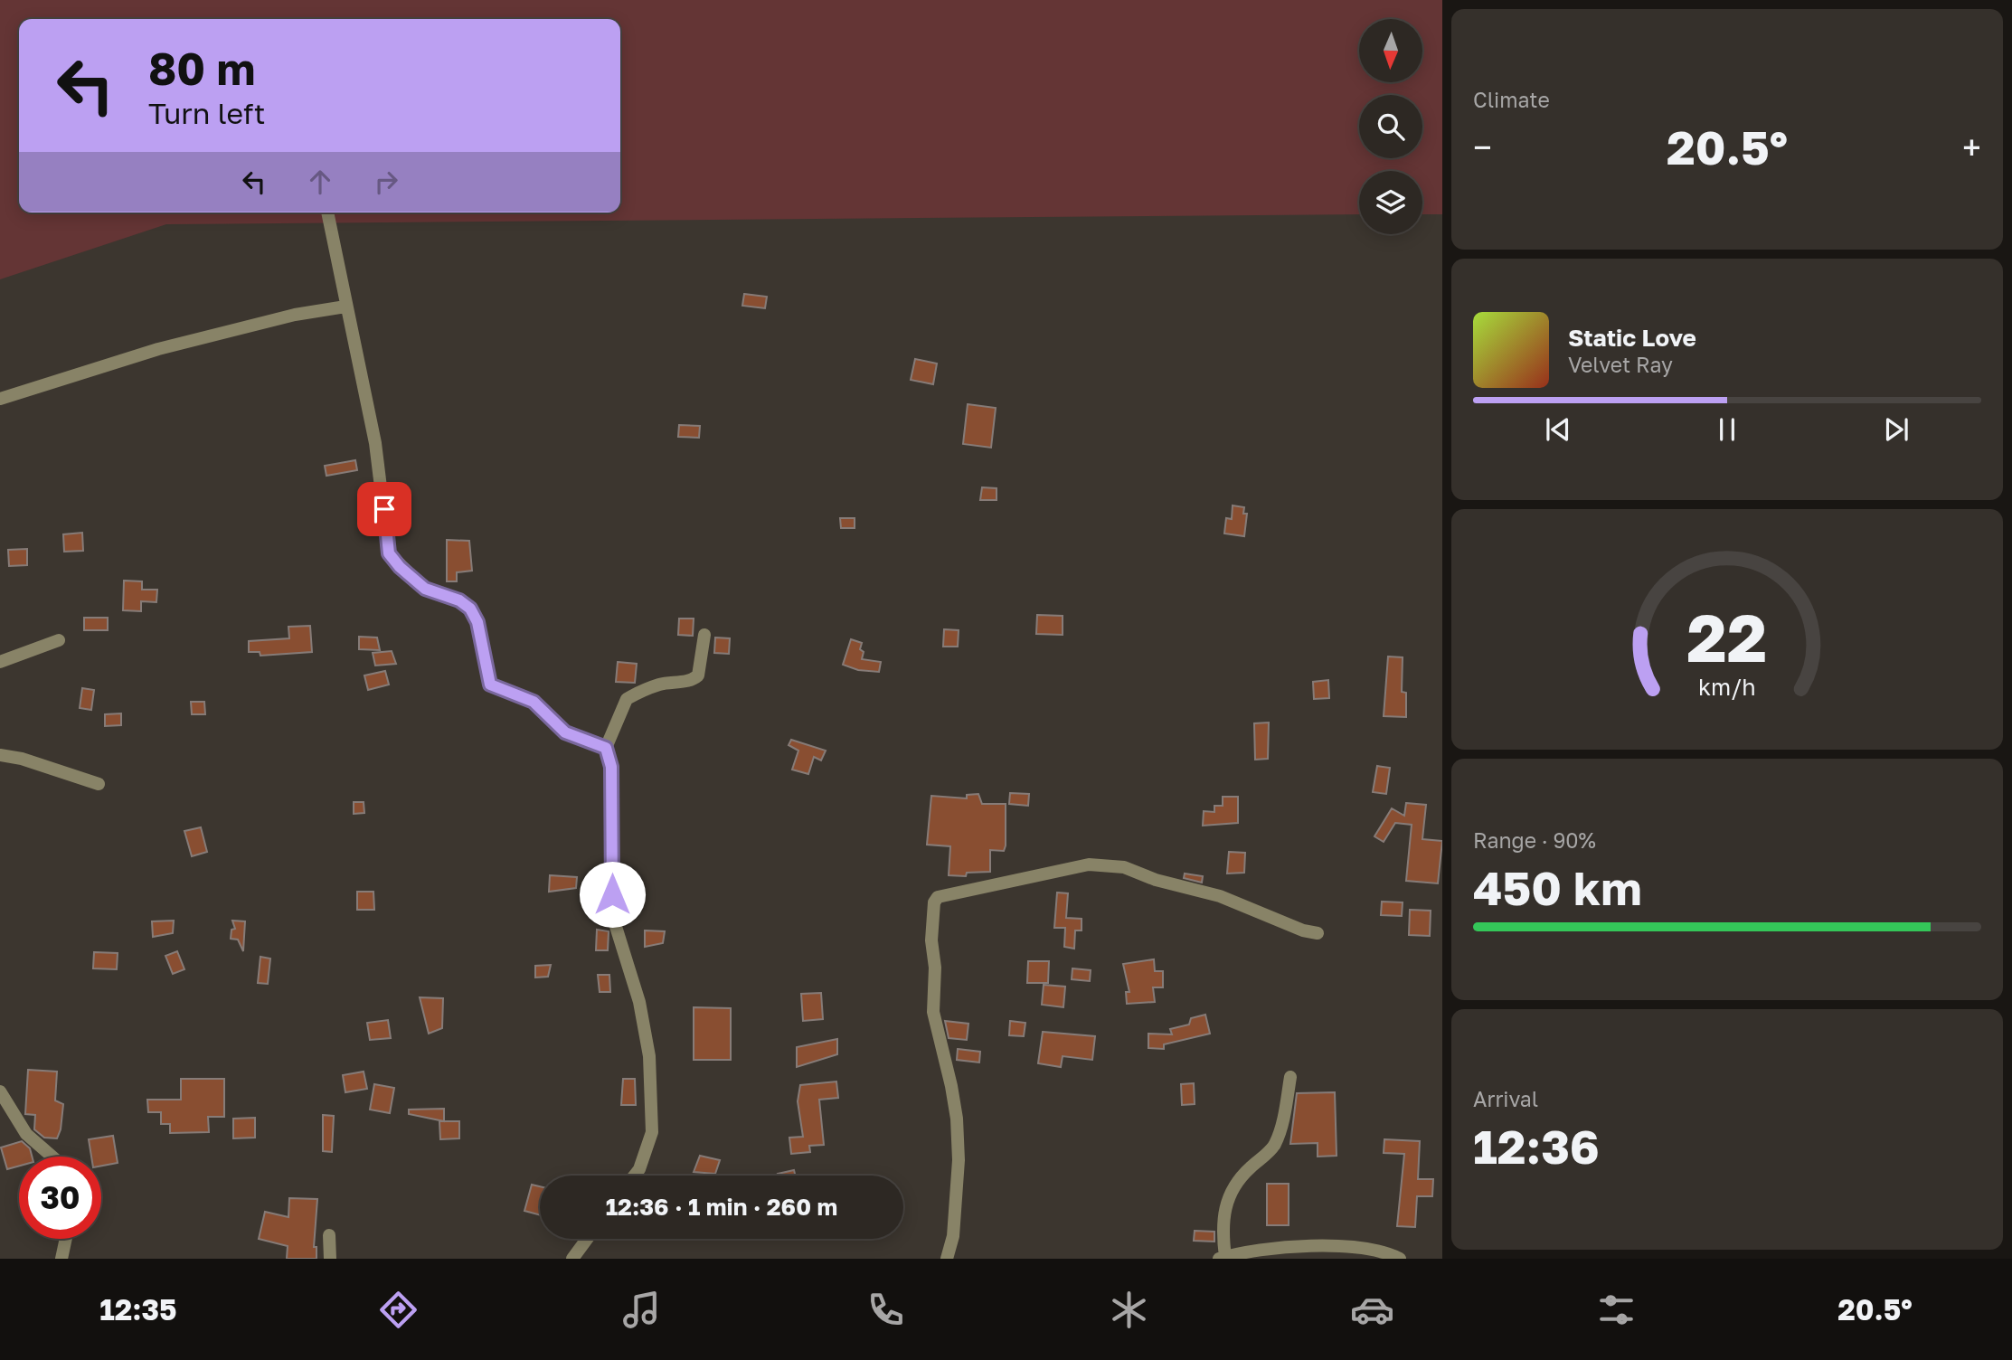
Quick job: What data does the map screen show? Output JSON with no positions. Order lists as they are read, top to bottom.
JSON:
{
  "north": "bottom",
  "page": {
    "tile": [
      "Climate",
      ["Range · 90%", "450 km"],
      ["Arrival", "12:36"]
    ],
    "turn": ["80 m", "Turn left"],
    "heat": ["−", "20.5°", "+"],
    "song": ["Static Love", "Velvet Ray"],
    "limit": "30",
    "trip": "12:36 · 1 min · 260 m",
    "tabs": ["12:35", "20.5°"],
    "gauge": ["22", "km/h"]
  }
}
